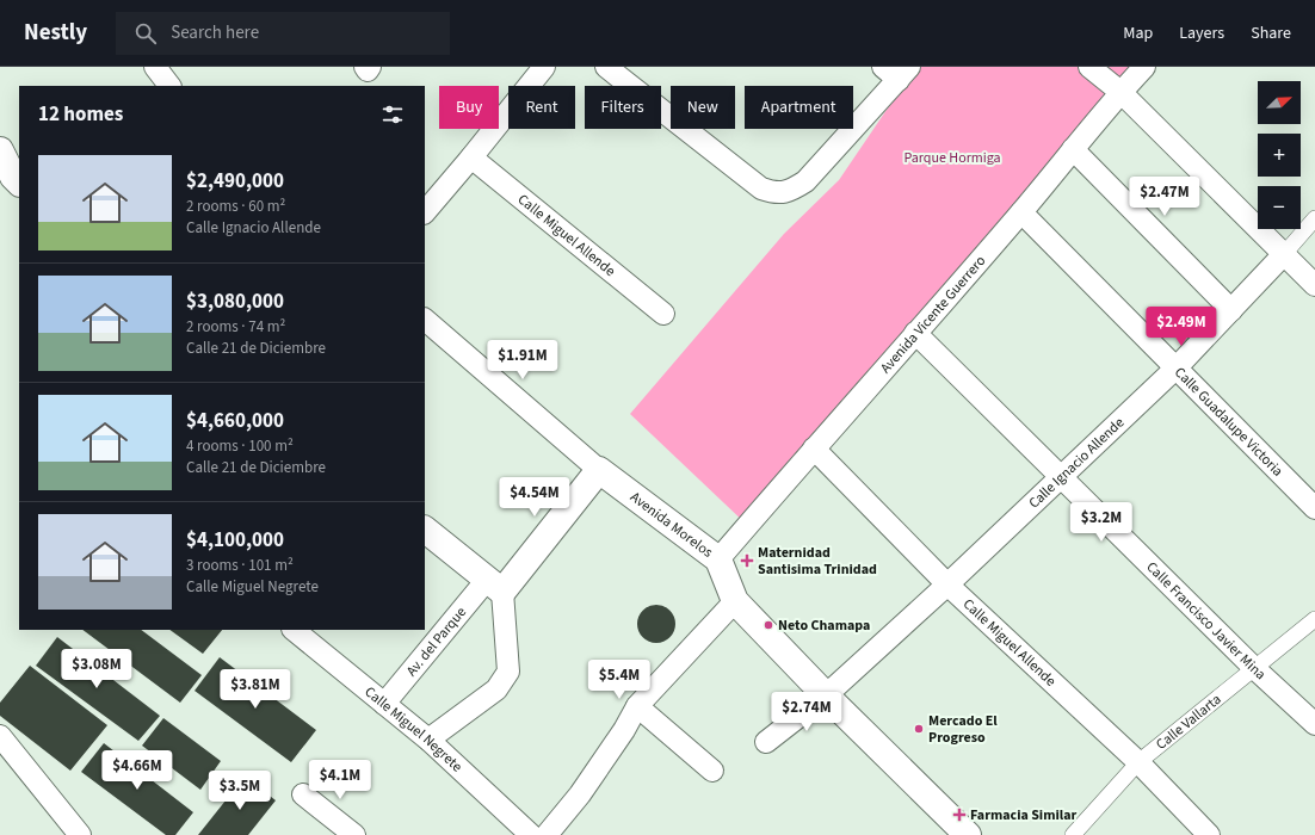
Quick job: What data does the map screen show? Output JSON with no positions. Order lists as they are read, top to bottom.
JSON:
{
  "streets": {
    "main road": ["Avenida Morelos"],
    "street": [
      "Calle Miguel Allende",
      "Avenida Vicente Guerrero",
      "Calle Guadalupe Victoria",
      "Calle Ignacio Allende",
      "Calle Francisco Javier Mina",
      "Av. del Parque",
      "Calle Vallarta",
      "Calle Miguel Negrete"
    ]
  },
  "crossings": [
    ["Calle Miguel Allende", "Avenida Vicente Guerrero"],
    ["Calle Miguel Allende", "Calle Ignacio Allende"],
    ["Calle Miguel Allende", "Calle Vallarta"],
    ["Avenida Vicente Guerrero", "Calle Guadalupe Victoria"],
    ["Avenida Vicente Guerrero", "Avenida Morelos"],
    ["Avenida Vicente Guerrero", "Calle Francisco Javier Mina"],
    ["Calle Guadalupe Victoria", "Calle Ignacio Allende"],
    ["Calle Ignacio Allende", "Avenida Morelos"],
    ["Calle Ignacio Allende", "Calle Francisco Javier Mina"],
    ["Calle Francisco Javier Mina", "Calle Vallarta"],
    ["Av. del Parque", "Calle Miguel Negrete"]
  ],
  "parks": ["Parque Hormiga"],
  "places": {
    "health": ["Maternidad Santisima Trinidad", "Farmacia Similar"],
    "other": ["Neto Chamapa", "Mercado El Progreso"]
  },
  "north": "top right",
  "page": {
    "header": "Nestly",
    "search": "Search here",
    "nav": ["Map", "Layers", "Share"],
    "map_buttons": ["+", "−"],
    "chip": [
      "Buy",
      "Rent",
      "Filters",
      "New",
      "Apartment"
    ],
    "heading": "12 homes",
    "list": [
      {
        "name": "$2,490,000",
        "note": "2 rooms · 60 m² · Calle Ignacio Allende"
      },
      {
        "name": "$3,080,000",
        "note": "2 rooms · 74 m² · Calle 21 de Diciembre"
      },
      {
        "name": "$4,660,000",
        "note": "4 rooms · 100 m² · Calle 21 de Diciembre"
      },
      {
        "name": "$4,100,000",
        "note": "3 rooms · 101 m² · Calle Miguel Negrete"
      }
    ],
    "price": [
      "$2.47M",
      "$2.49M",
      "$1.91M",
      "$4.54M",
      "$3.2M",
      "$3.08M",
      "$5.4M",
      "$3.81M",
      "$2.74M",
      "$4.66M",
      "$4.1M",
      "$3.5M"
    ]
  }
}
